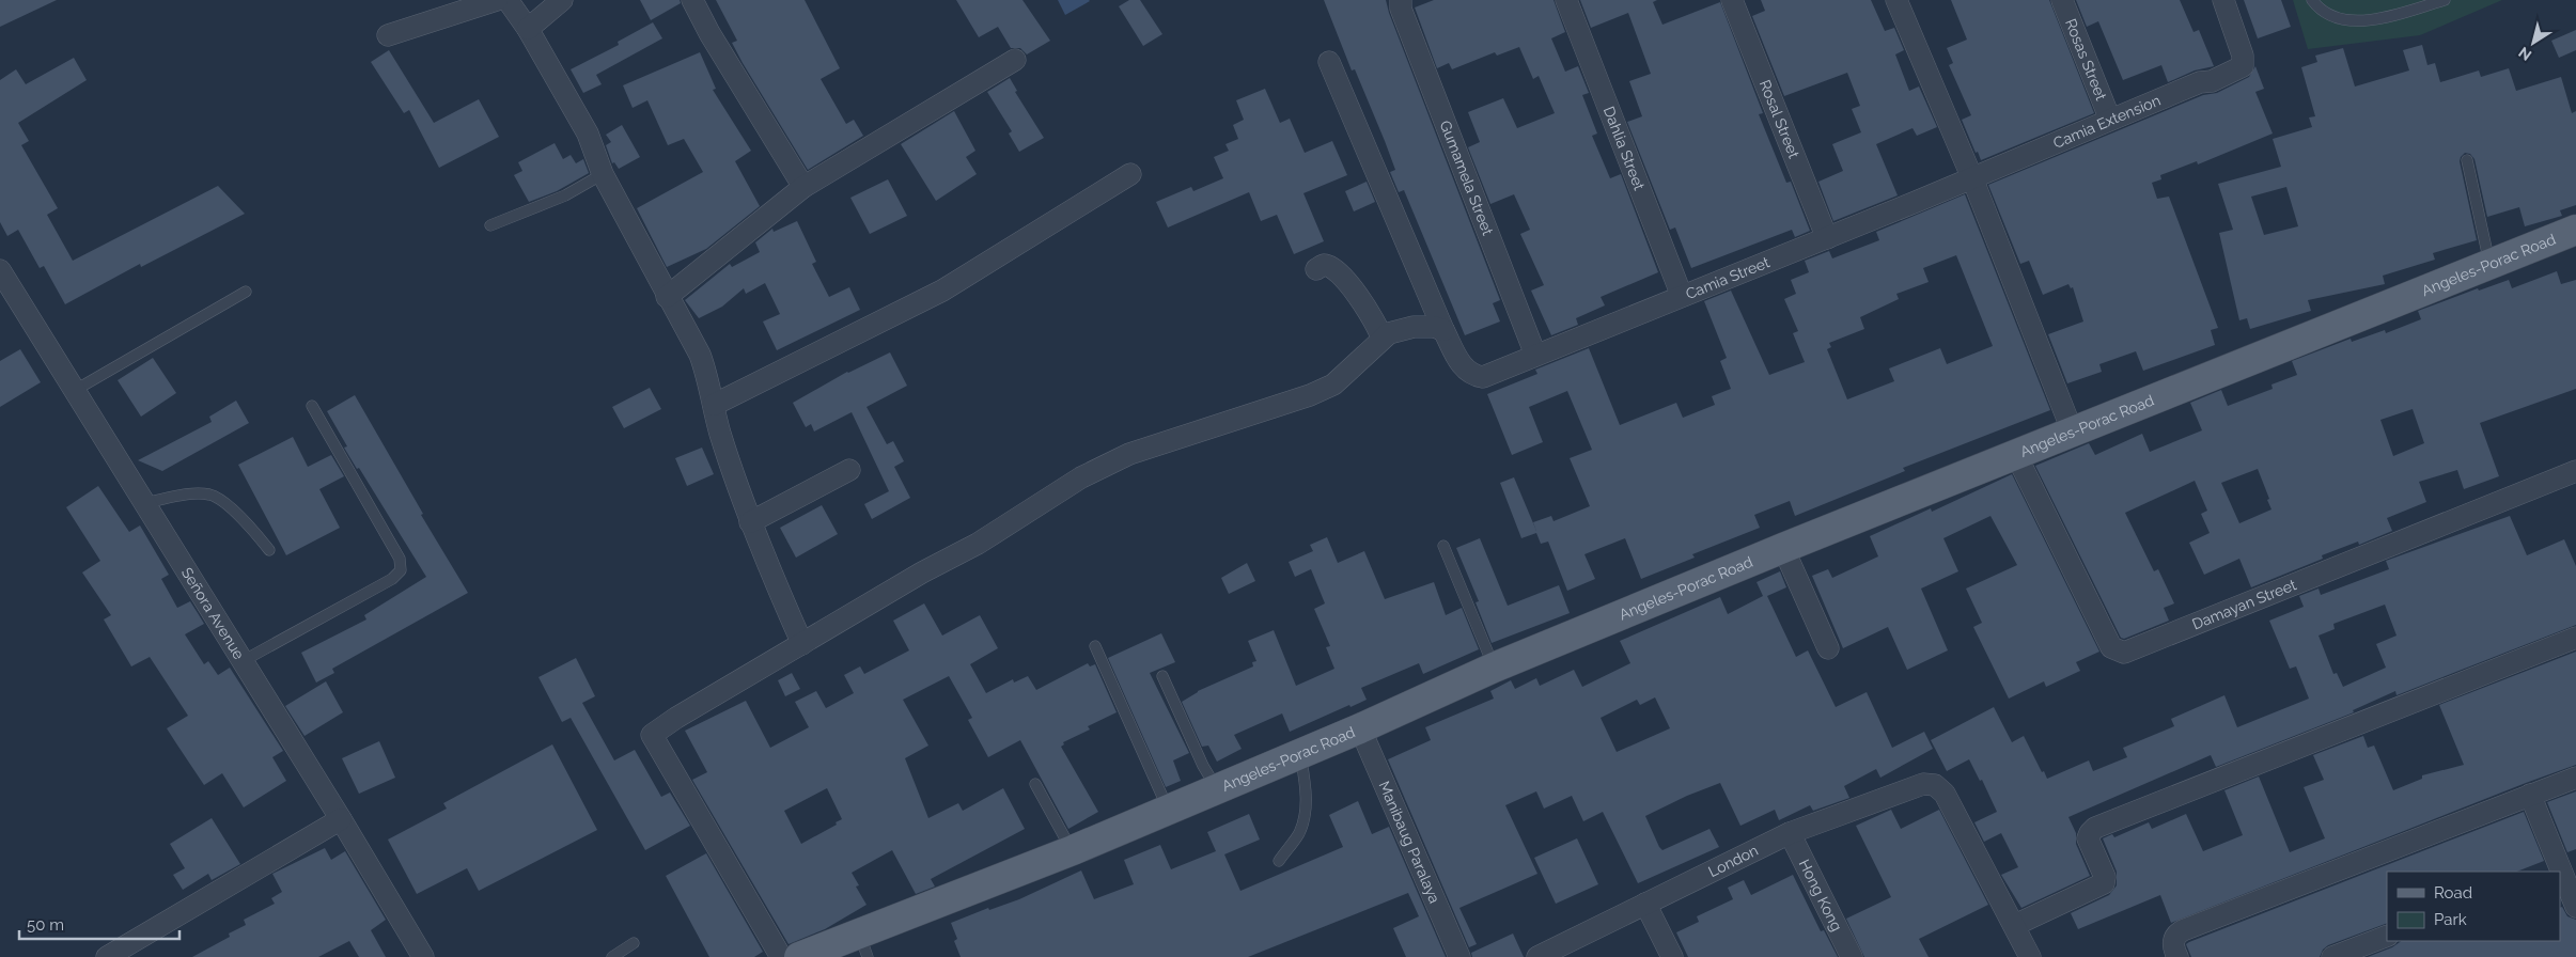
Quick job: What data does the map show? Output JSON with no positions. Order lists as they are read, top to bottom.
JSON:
{
  "streets": {
    "main road": ["Angeles-Porac Road"],
    "street": [
      "Rosas Street",
      "Rosal Street",
      "Camia Extension",
      "Dahlia Street",
      "Gumamela Street",
      "Camia Street",
      "Damayan Street",
      "Señora Avenue",
      "Manibaug Paralaya",
      "London",
      "Hong Kong"
    ]
  },
  "crossings": [
    ["Rosas Street", "Camia Extension"],
    ["Rosal Street", "Camia Street"],
    ["Camia Extension", "Camia Street"],
    ["Dahlia Street", "Camia Street"],
    ["Gumamela Street", "Camia Street"],
    ["Angeles-Porac Road", "Damayan Street"],
    ["Angeles-Porac Road", "Manibaug Paralaya"],
    ["London", "Hong Kong"]
  ],
  "legend": ["Road", "Park"],
  "scale_bar": "50 m",
  "north": "bottom left"
}
